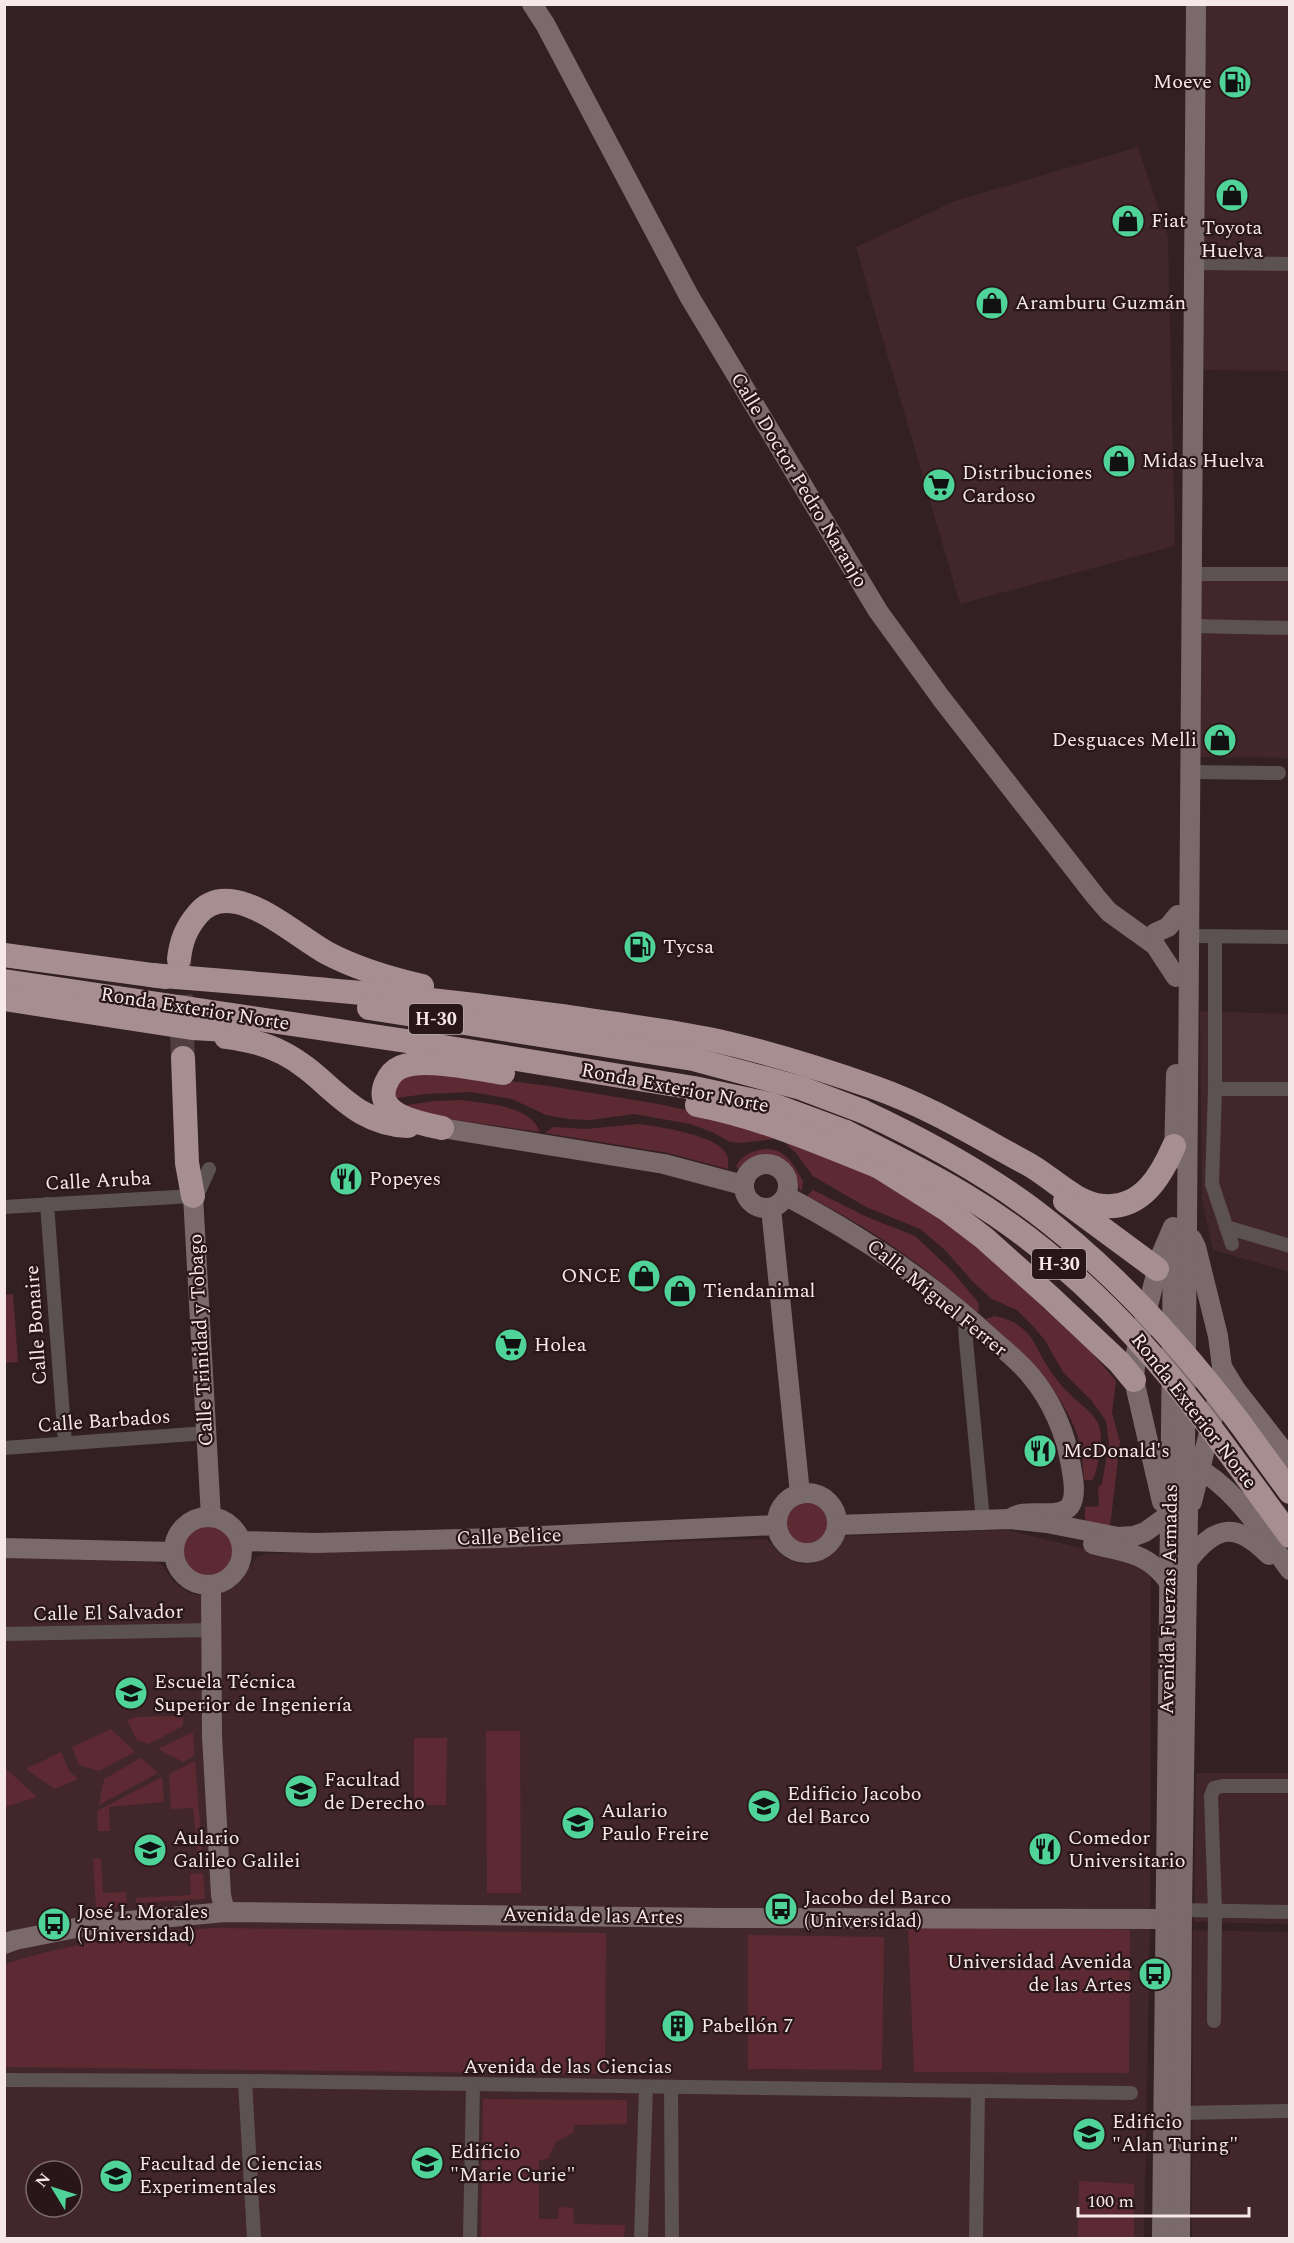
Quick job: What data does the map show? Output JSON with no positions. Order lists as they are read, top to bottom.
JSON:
{
  "streets": {
    "highway": ["Ronda Exterior Norte", "H-30"],
    "street": [
      "Calle Doctor Pedro Naranjo",
      "Calle Aruba",
      "Calle Miguel Ferrer",
      "Calle Bonaire",
      "Calle Trinidad y Tobago",
      "Calle Barbados",
      "Calle Belice",
      "Avenida Fuerzas Armadas",
      "Calle El Salvador",
      "Avenida de las Artes",
      "Avenida de las Ciencias"
    ]
  },
  "crossings": [
    ["Calle Aruba", "Calle Bonaire"],
    ["Calle Aruba", "Calle Trinidad y Tobago"],
    ["Calle Bonaire", "Calle Barbados"],
    ["Calle Trinidad y Tobago", "Calle Barbados"],
    ["Calle Trinidad y Tobago", "Calle Belice"],
    ["Avenida Fuerzas Armadas", "Avenida de las Artes"]
  ],
  "places": {
    "fuel station": ["Moeve", "Tycsa"],
    "shop": [
      "Toyota Huelva",
      "Fiat",
      "Aramburu Guzmán",
      "Midas Huelva",
      "Desguaces Melli",
      "ONCE",
      "Tiendanimal"
    ],
    "supermarket": ["Distribuciones Cardoso", "Holea"],
    "restaurant": ["Popeyes", "McDonald's", "Comedor Universitario"],
    "school or university": [
      "Escuela Técnica Superior de Ingeniería",
      "Facultad de Derecho",
      "Edificio Jacobo del Barco",
      "Aulario Paulo Freire",
      "Aulario Galileo Galilei",
      "Edificio \"Alan Turing\"",
      "Edificio \"Marie Curie\"",
      "Facultad de Ciencias Experimentales"
    ],
    "bus stop": ["Jacobo del Barco (Universidad)", "José I. Morales (Universidad)", "Universidad Avenida de las Artes"],
    "building": ["Pabellón 7"]
  },
  "scale_bar": "100 m",
  "north": "top left"
}
